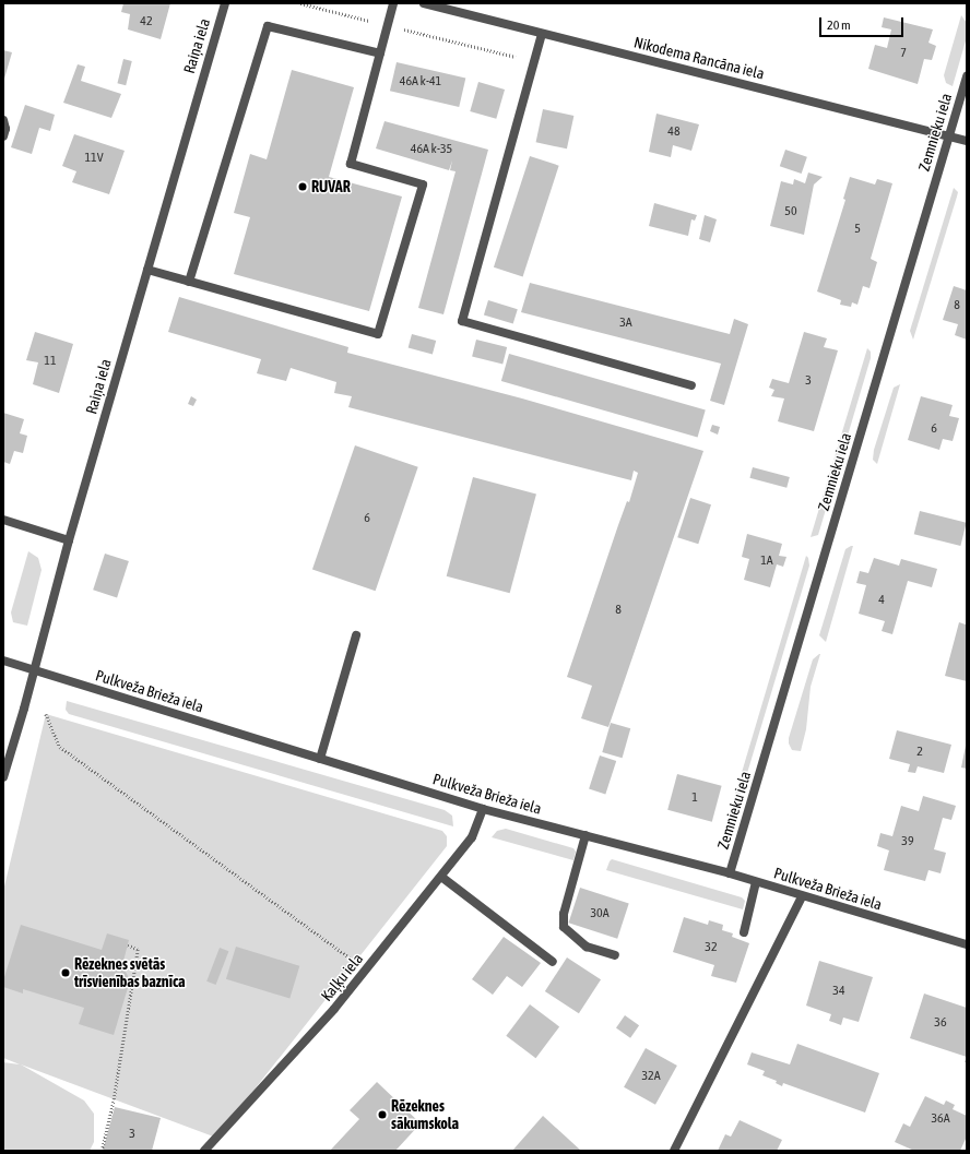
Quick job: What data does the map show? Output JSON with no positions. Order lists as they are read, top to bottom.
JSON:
{
  "streets": {
    "street": [
      "Raiņa iela",
      "Nikodema Rancāna iela",
      "Zemnieku iela",
      "Pulkveža Brieža iela",
      "Kaļķu iela"
    ]
  },
  "crossings": [
    ["Raiņa iela", "Pulkveža Brieža iela"],
    ["Nikodema Rancāna iela", "Zemnieku iela"],
    ["Zemnieku iela", "Pulkveža Brieža iela"],
    ["Pulkveža Brieža iela", "Kaļķu iela"]
  ],
  "places": ["RUVAR", "Rēzeknes svētās trīsvienības baznīca", "Rēzeknes sākumskola"],
  "house_numbers": [
    "42",
    "7",
    "46A k-41",
    "48",
    "46A k-35",
    "11V",
    "50",
    "5",
    "8",
    "3A",
    "11",
    "3",
    "6",
    "6",
    "1A",
    "4",
    "8",
    "2",
    "1",
    "39",
    "30A",
    "32",
    "34",
    "36",
    "32A",
    "36A",
    "3"
  ],
  "scale_bar": "20 m"
}
